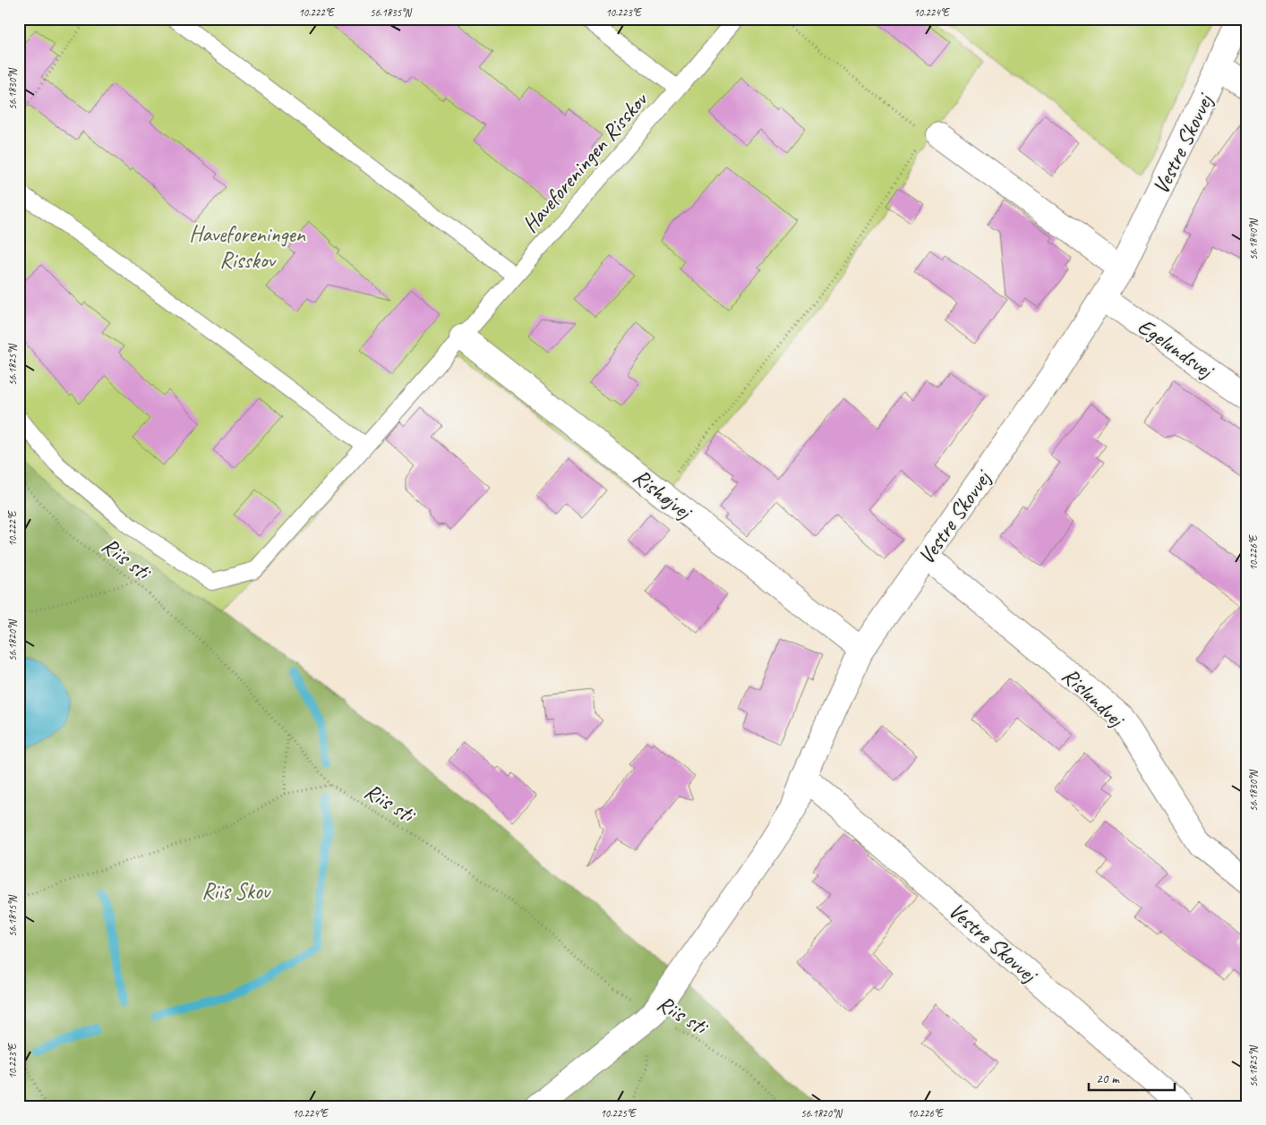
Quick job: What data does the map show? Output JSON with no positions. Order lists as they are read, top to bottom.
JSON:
{
  "streets": {
    "street": [
      "Vestre Skovvej",
      "Egelundsvej",
      "Rishøjvej",
      "Rislundvej"
    ],
    "lane": ["Haveforeningen Risskov"],
    "path": ["Riis sti"]
  },
  "crossings": [
    ["Vestre Skovvej", "Egelundsvej"],
    ["Vestre Skovvej", "Rishøjvej"],
    ["Vestre Skovvej", "Riis sti"],
    ["Vestre Skovvej", "Rislundvej"],
    ["Haveforeningen Risskov", "Rishøjvej"]
  ],
  "parks": ["Haveforeningen Risskov", "Riis Skov"],
  "scale_bar": "20 m",
  "coordinates": [
    "10.222°E",
    "56.1835°N",
    "10.223°E",
    "10.224°E",
    "56.1830°N",
    "56.1840°N",
    "56.1825°N",
    "10.226°E",
    "56.1820°N",
    "56.1815°N",
    "10.225°E"
  ]
}
